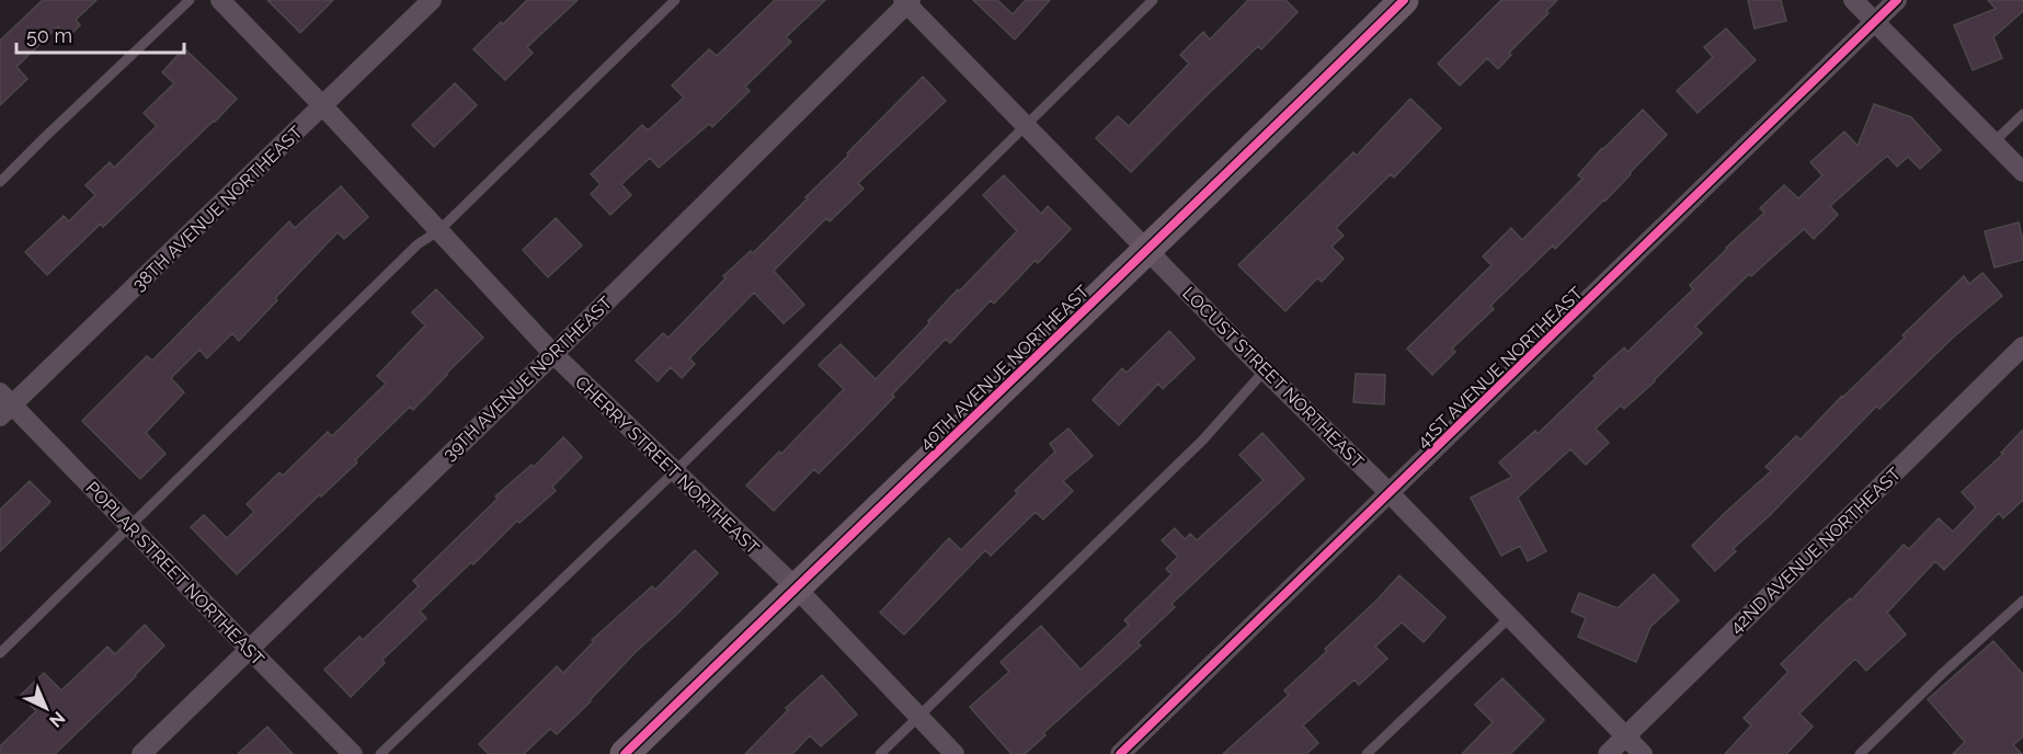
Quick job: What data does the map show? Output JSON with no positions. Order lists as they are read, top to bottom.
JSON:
{
  "streets": {
    "street": [
      "38TH AVENUE NORTHEAST",
      "40TH AVENUE NORTHEAST",
      "41ST AVENUE NORTHEAST",
      "LOCUST STREET NORTHEAST",
      "39TH AVENUE NORTHEAST",
      "CHERRY STREET NORTHEAST",
      "42ND AVENUE NORTHEAST",
      "POPLAR STREET NORTHEAST"
    ]
  },
  "crossings": [
    ["38TH AVENUE NORTHEAST", "CHERRY STREET NORTHEAST"],
    ["38TH AVENUE NORTHEAST", "POPLAR STREET NORTHEAST"],
    ["40TH AVENUE NORTHEAST", "LOCUST STREET NORTHEAST"],
    ["40TH AVENUE NORTHEAST", "CHERRY STREET NORTHEAST"],
    ["41ST AVENUE NORTHEAST", "LOCUST STREET NORTHEAST"],
    ["LOCUST STREET NORTHEAST", "39TH AVENUE NORTHEAST"],
    ["LOCUST STREET NORTHEAST", "42ND AVENUE NORTHEAST"],
    ["39TH AVENUE NORTHEAST", "CHERRY STREET NORTHEAST"],
    ["39TH AVENUE NORTHEAST", "POPLAR STREET NORTHEAST"]
  ],
  "scale_bar": "50 m",
  "north": "bottom right"
}
